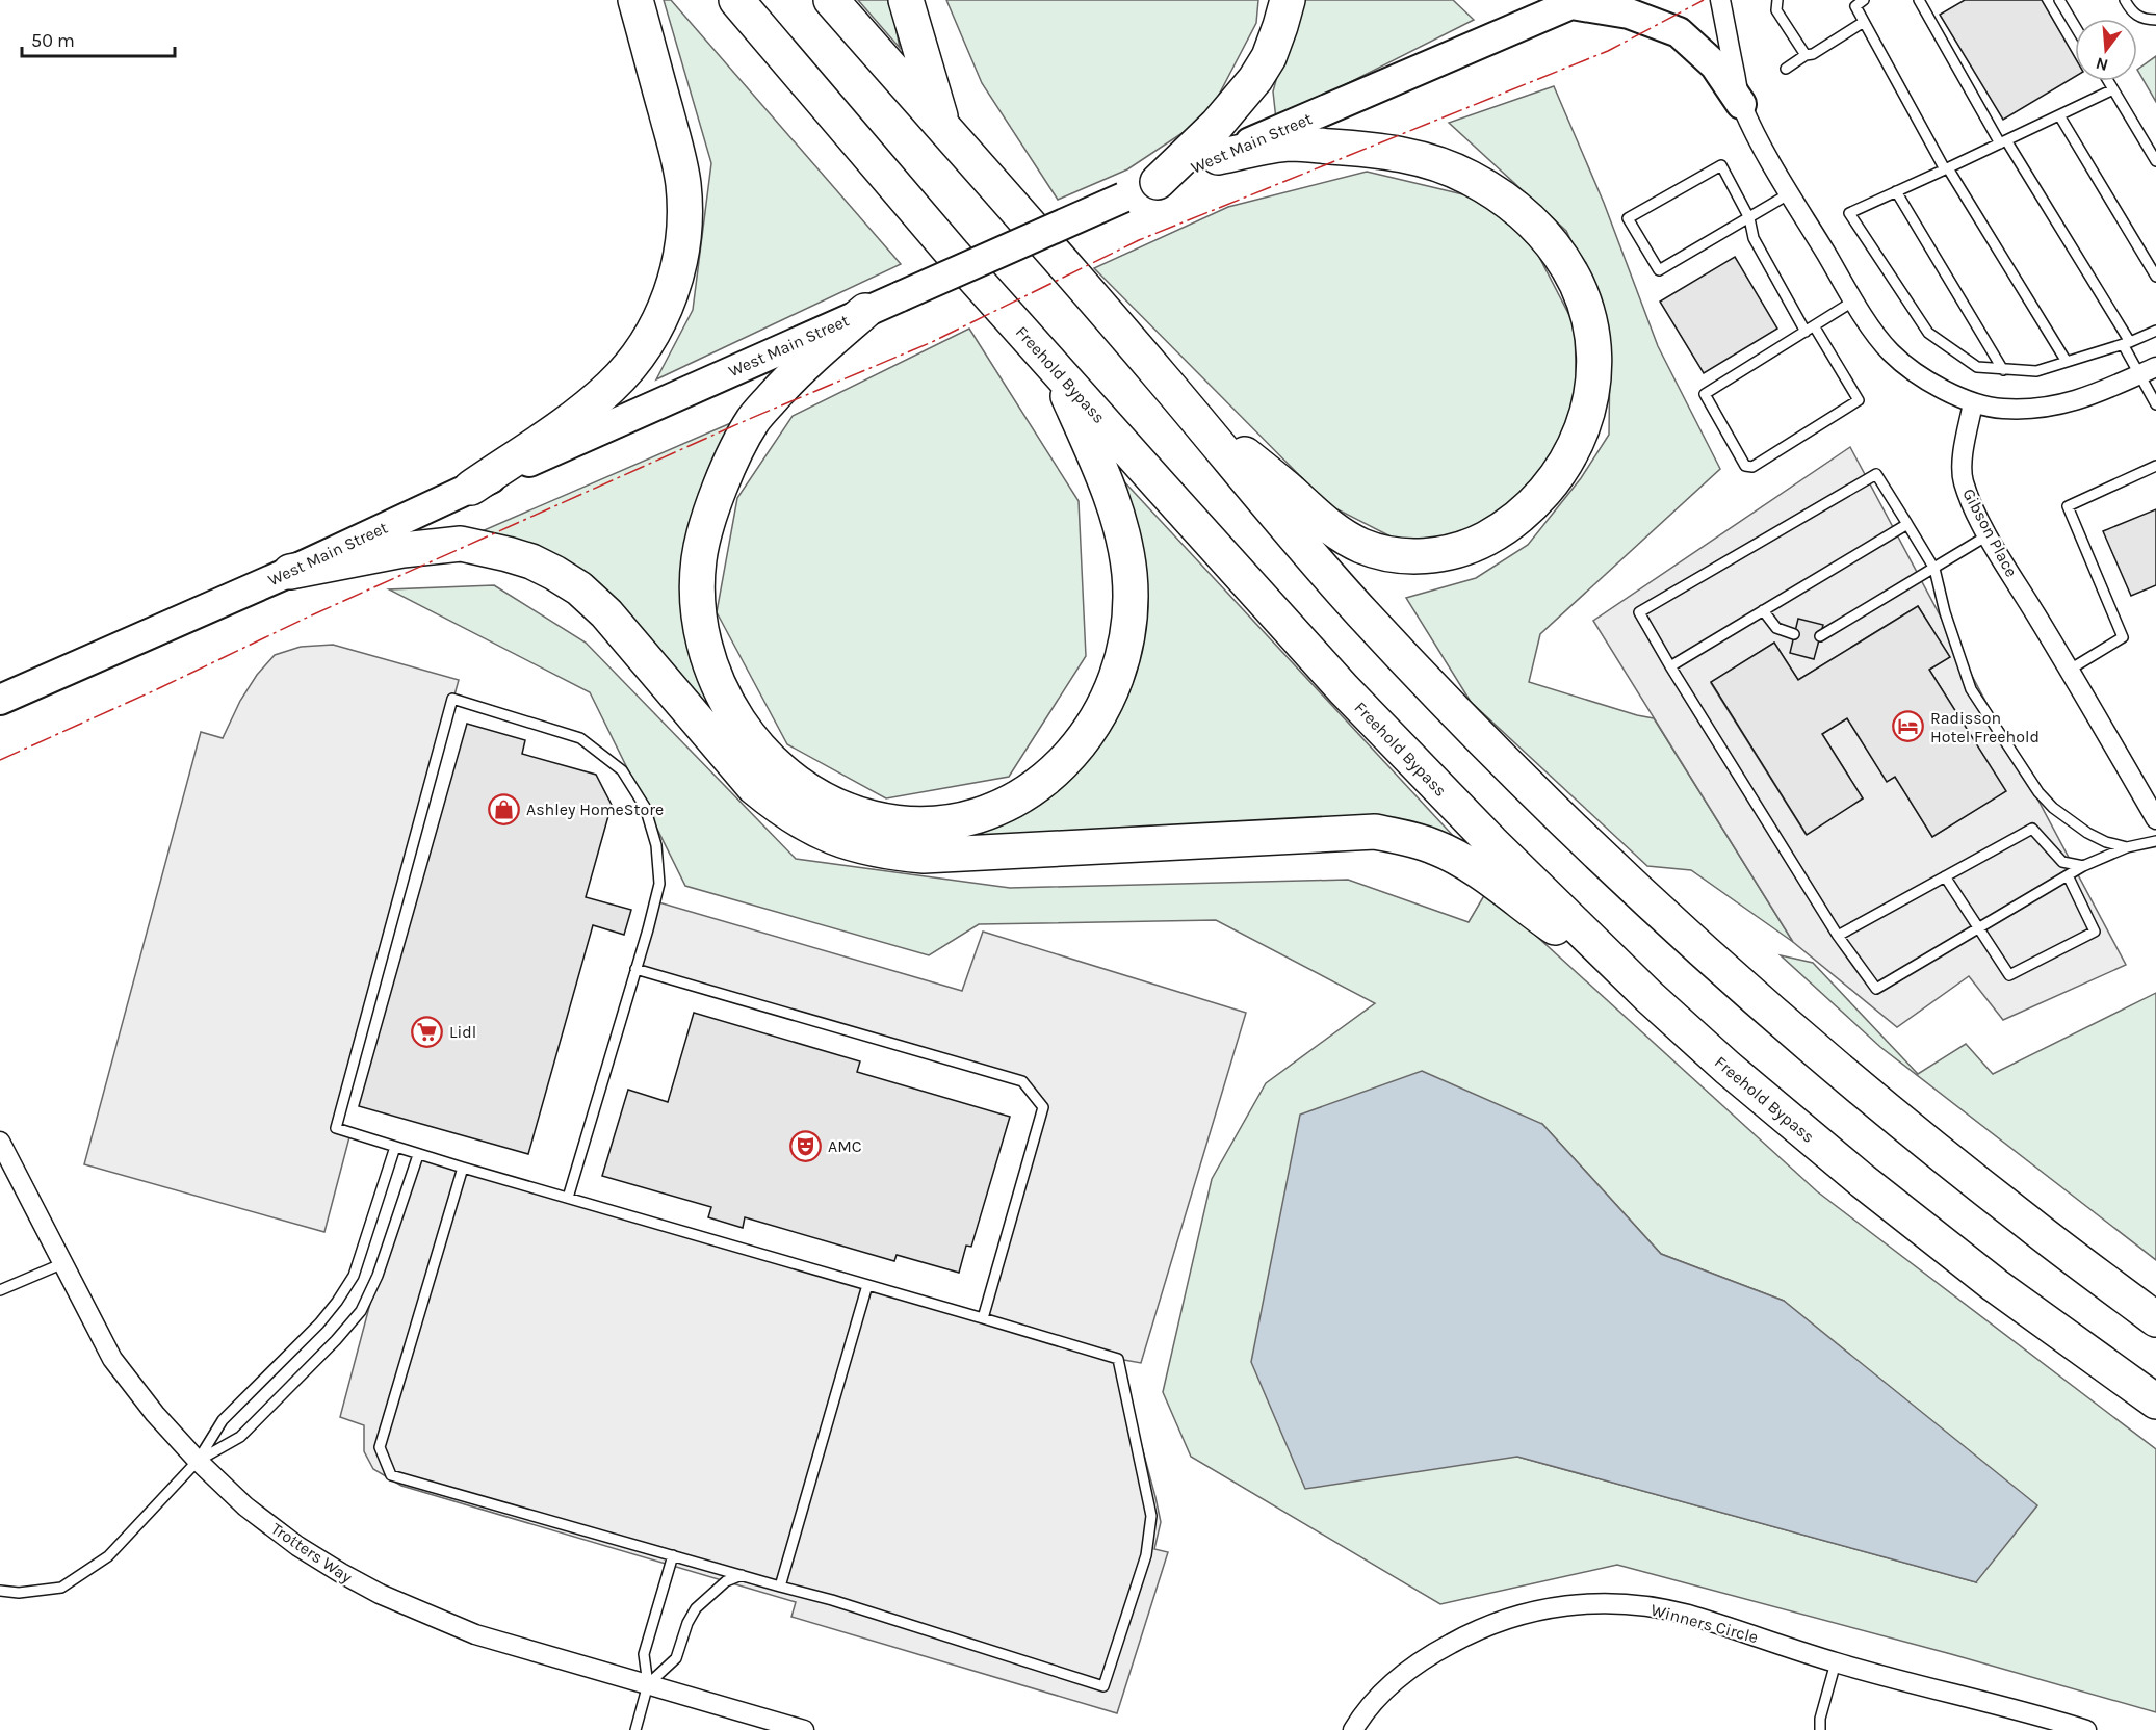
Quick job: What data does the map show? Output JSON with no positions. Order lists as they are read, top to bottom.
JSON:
{
  "streets": {
    "highway": ["Freehold Bypass"],
    "main road": ["West Main Street"],
    "street": ["Gibson Place", "Trotters Way", "Winners Circle"]
  },
  "places": {
    "hotel": ["Radisson Hotel Freehold"],
    "shop": ["Ashley HomeStore"],
    "supermarket": ["Lidl"],
    "theatre": ["AMC"]
  },
  "scale_bar": "50 m",
  "north": "bottom"
}
